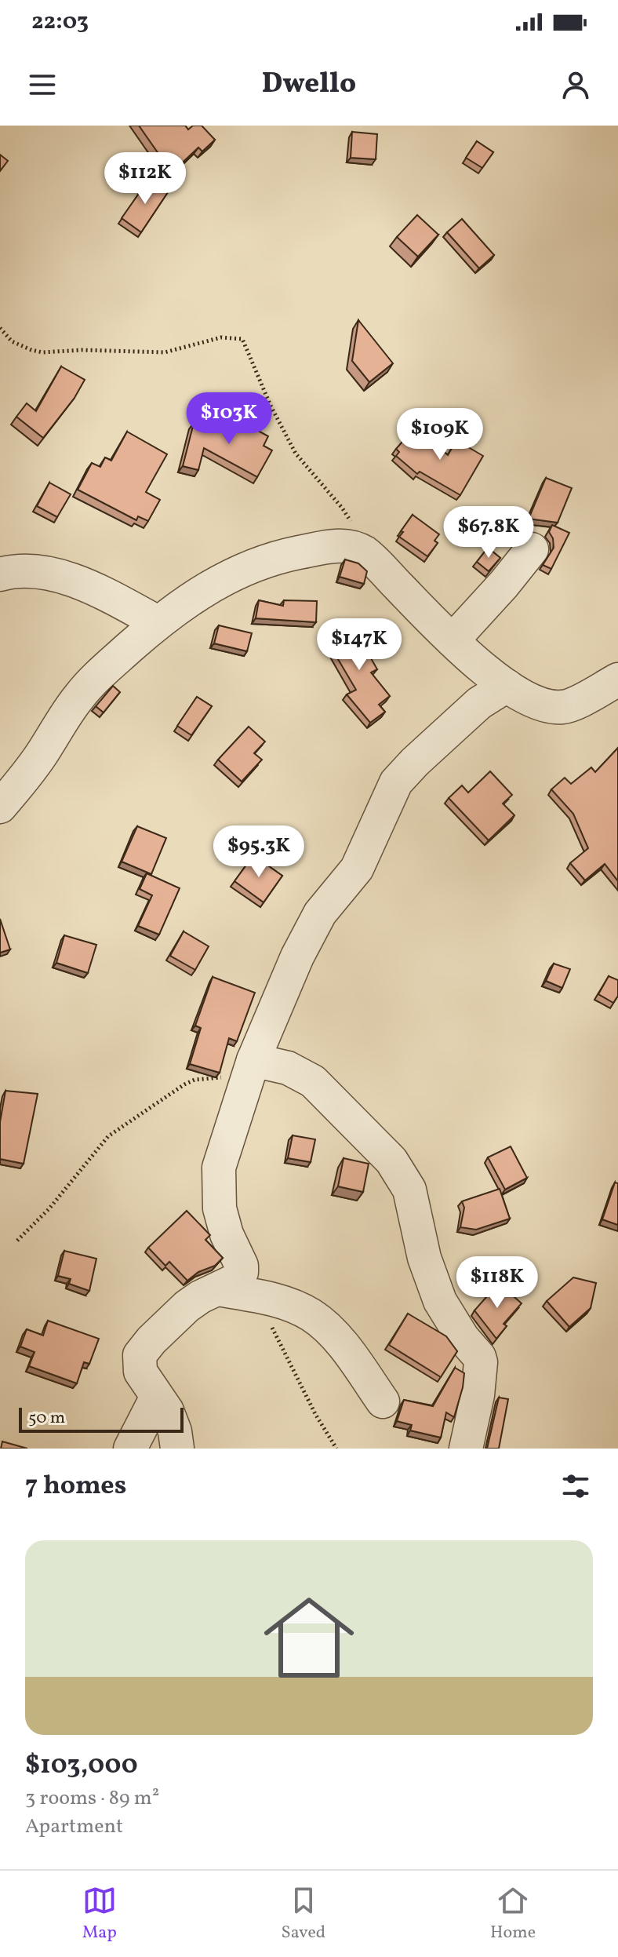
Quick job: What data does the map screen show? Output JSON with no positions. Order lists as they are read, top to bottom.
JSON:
{
  "scale_bar": "50 m",
  "page": {
    "status": "22:03",
    "header": "Dwello",
    "price": [
      "$112K",
      "$103K",
      "$109K",
      "$67.8K",
      "$147K",
      "$95.3K",
      "$118K"
    ],
    "scale": "50 m",
    "heading": "7 homes",
    "list": [
      {
        "name": "$103,000",
        "note": "3 rooms · 89 m² · Apartment"
      }
    ],
    "tabs": ["Map", "Saved", "Home"]
  }
}
